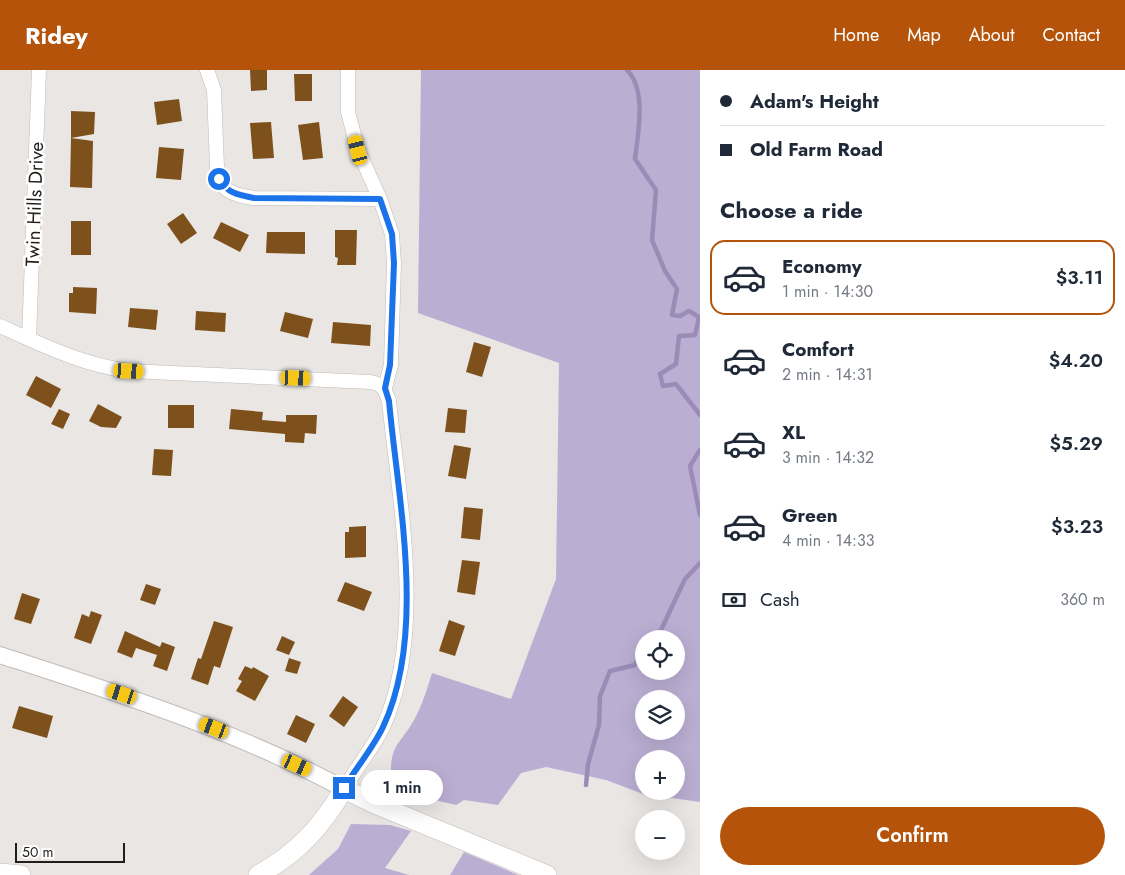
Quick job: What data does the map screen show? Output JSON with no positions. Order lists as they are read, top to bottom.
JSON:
{
  "streets": {
    "street": ["Twin Hills Drive"]
  },
  "scale_bar": "50 m",
  "page": {
    "header": "Ridey",
    "nav": [
      "Home",
      "Map",
      "About",
      "Contact"
    ],
    "banner": ["Adam's Height", "Old Farm Road"],
    "heading": "Choose a ride",
    "list": [
      {
        "name": "Economy",
        "note": "1 min · 14:30",
        "value": "$3.11"
      },
      {
        "name": "Comfort",
        "note": "2 min · 14:31",
        "value": "$4.20"
      },
      {
        "name": "XL",
        "note": "3 min · 14:32",
        "value": "$5.29"
      },
      {
        "name": "Green",
        "note": "4 min · 14:33",
        "value": "$3.23"
      }
    ],
    "pay": ["Cash", "360 m"],
    "map_buttons": ["+", "−"],
    "bubble": "1 min",
    "buttons": "Confirm",
    "scale": "50 m"
  }
}
